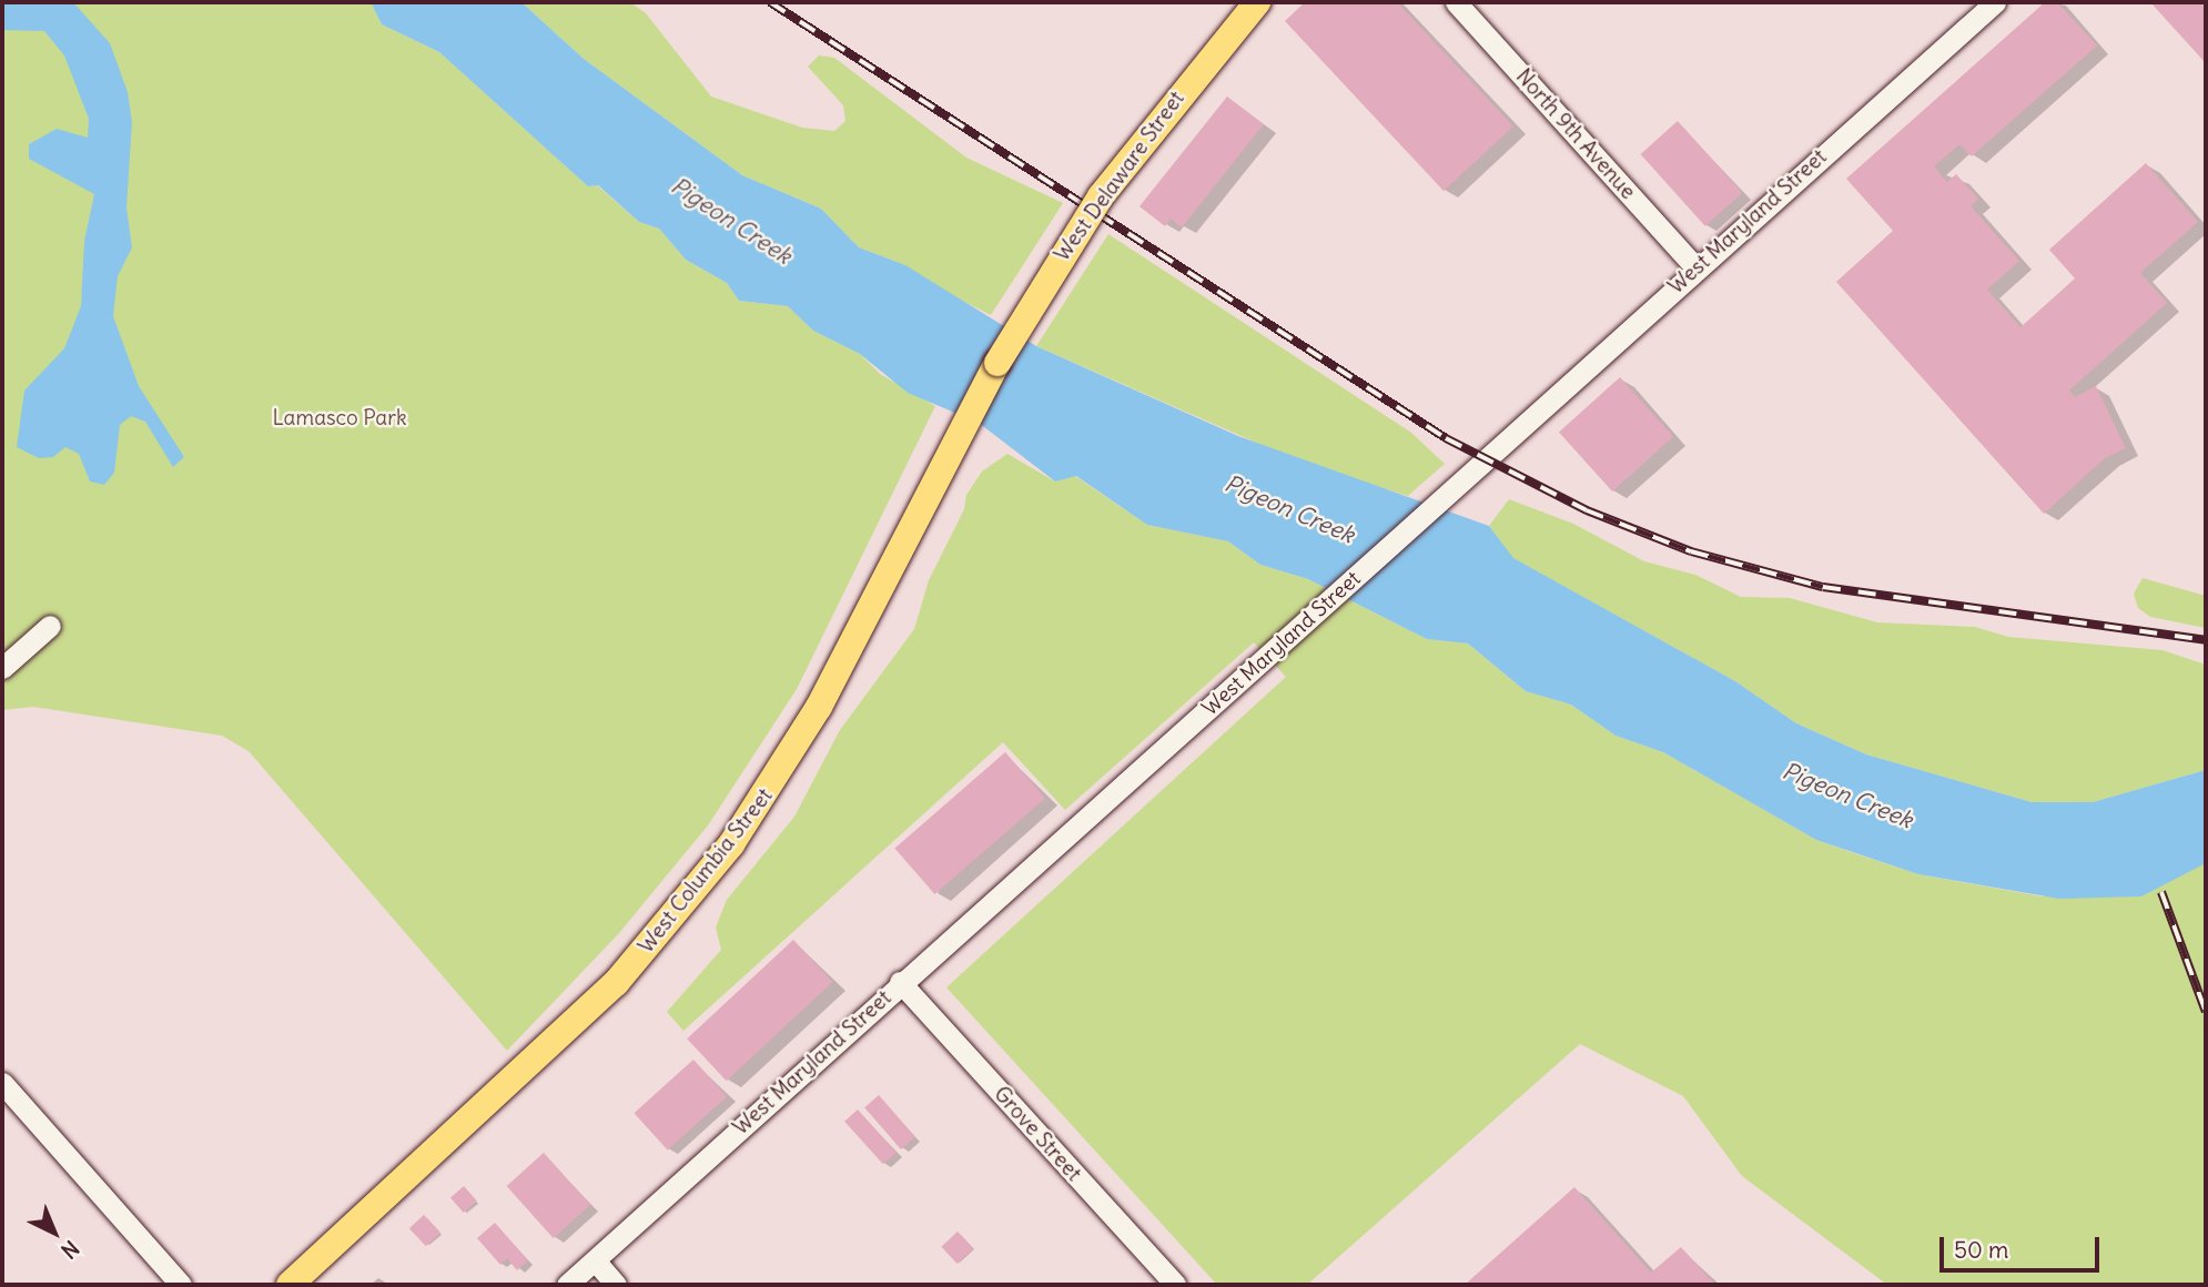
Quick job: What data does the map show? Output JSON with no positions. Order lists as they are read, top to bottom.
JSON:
{
  "streets": {
    "main road": ["West Delaware Street", "West Columbia Street"],
    "street": ["North 9th Avenue", "West Maryland Street", "Grove Street"]
  },
  "crossings": [
    ["North 9th Avenue", "West Maryland Street"],
    ["West Delaware Street", "West Columbia Street"],
    ["West Maryland Street", "Grove Street"]
  ],
  "water": ["Pigeon Creek"],
  "parks": ["Lamasco Park"],
  "scale_bar": "50 m",
  "north": "bottom right"
}
